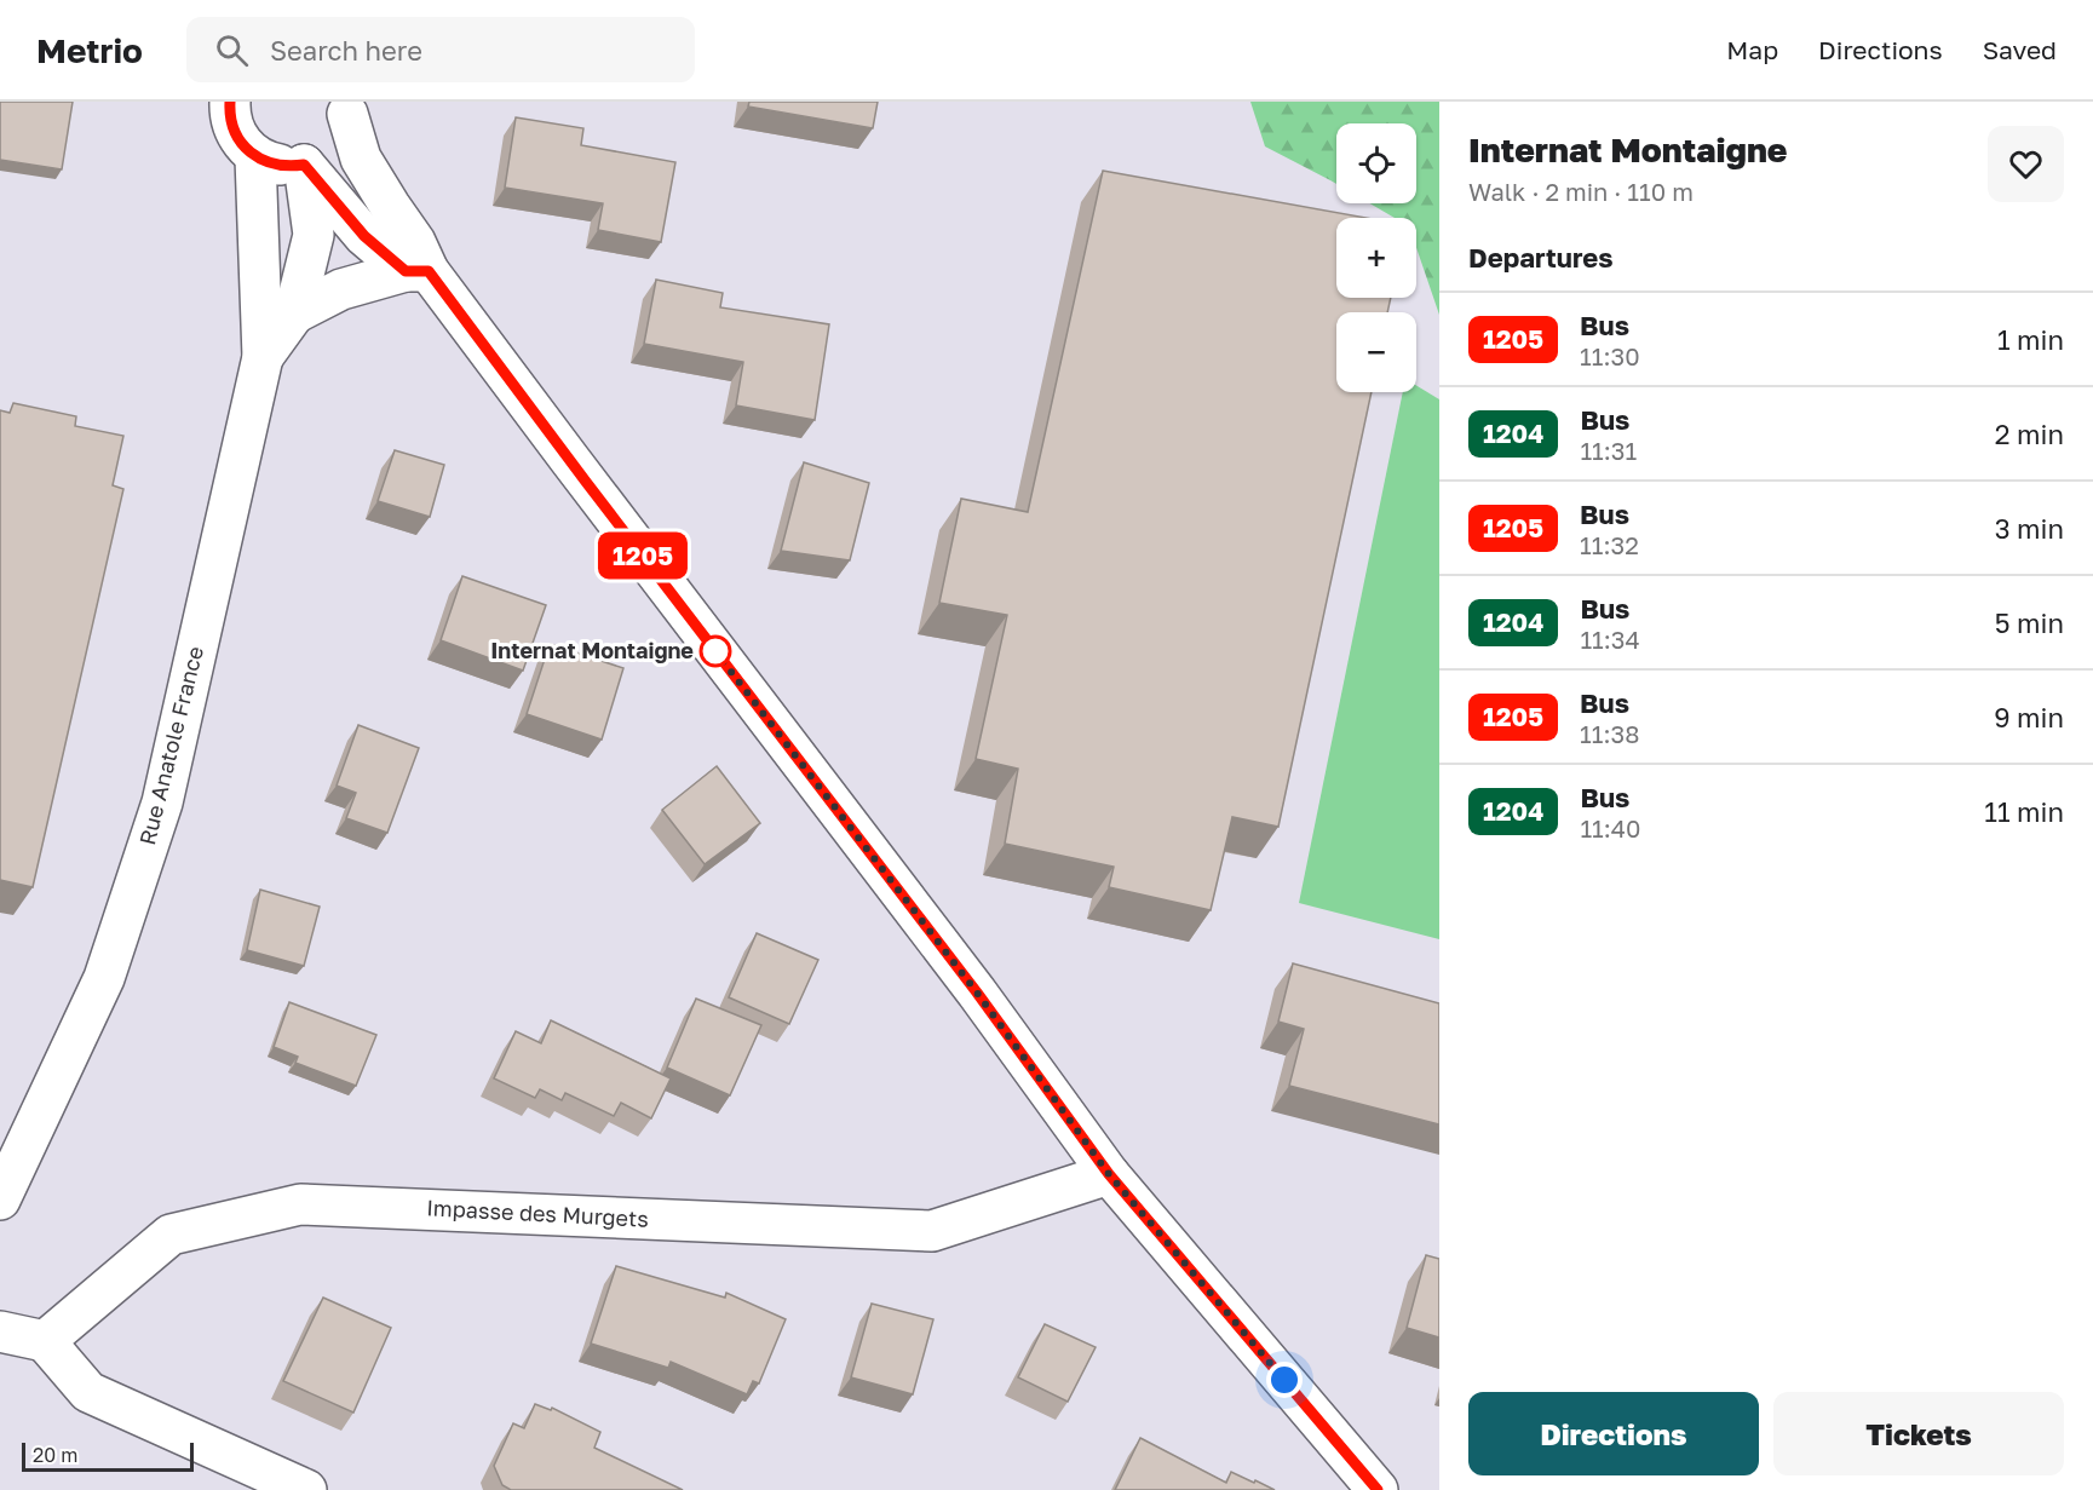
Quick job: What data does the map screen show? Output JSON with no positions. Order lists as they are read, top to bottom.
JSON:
{
  "streets": {
    "street": ["Rue Anatole France", "Impasse des Murgets"]
  },
  "places": ["Internat Montaigne"],
  "lines": ["bus line 1205"],
  "scale_bar": "20 m",
  "page": {
    "header": "Metrio",
    "search": "Search here",
    "nav": ["Map", "Directions", "Saved"],
    "on_map": "1205",
    "heading": [
      ["Internat Montaigne", "Walk · 2 min · 110 m"],
      "Departures"
    ],
    "map_buttons": ["+", "−"],
    "list": [
      {
        "mark": "1205",
        "name": "Bus",
        "note": "11:30",
        "value": "1 min"
      },
      {
        "mark": "1204",
        "name": "Bus",
        "note": "11:31",
        "value": "2 min"
      },
      {
        "mark": "1205",
        "name": "Bus",
        "note": "11:32",
        "value": "3 min"
      },
      {
        "mark": "1204",
        "name": "Bus",
        "note": "11:34",
        "value": "5 min"
      },
      {
        "mark": "1205",
        "name": "Bus",
        "note": "11:38",
        "value": "9 min"
      },
      {
        "mark": "1204",
        "name": "Bus",
        "note": "11:40",
        "value": "11 min"
      }
    ],
    "buttons": ["Directions", "Tickets"],
    "scale": "20 m"
  }
}
